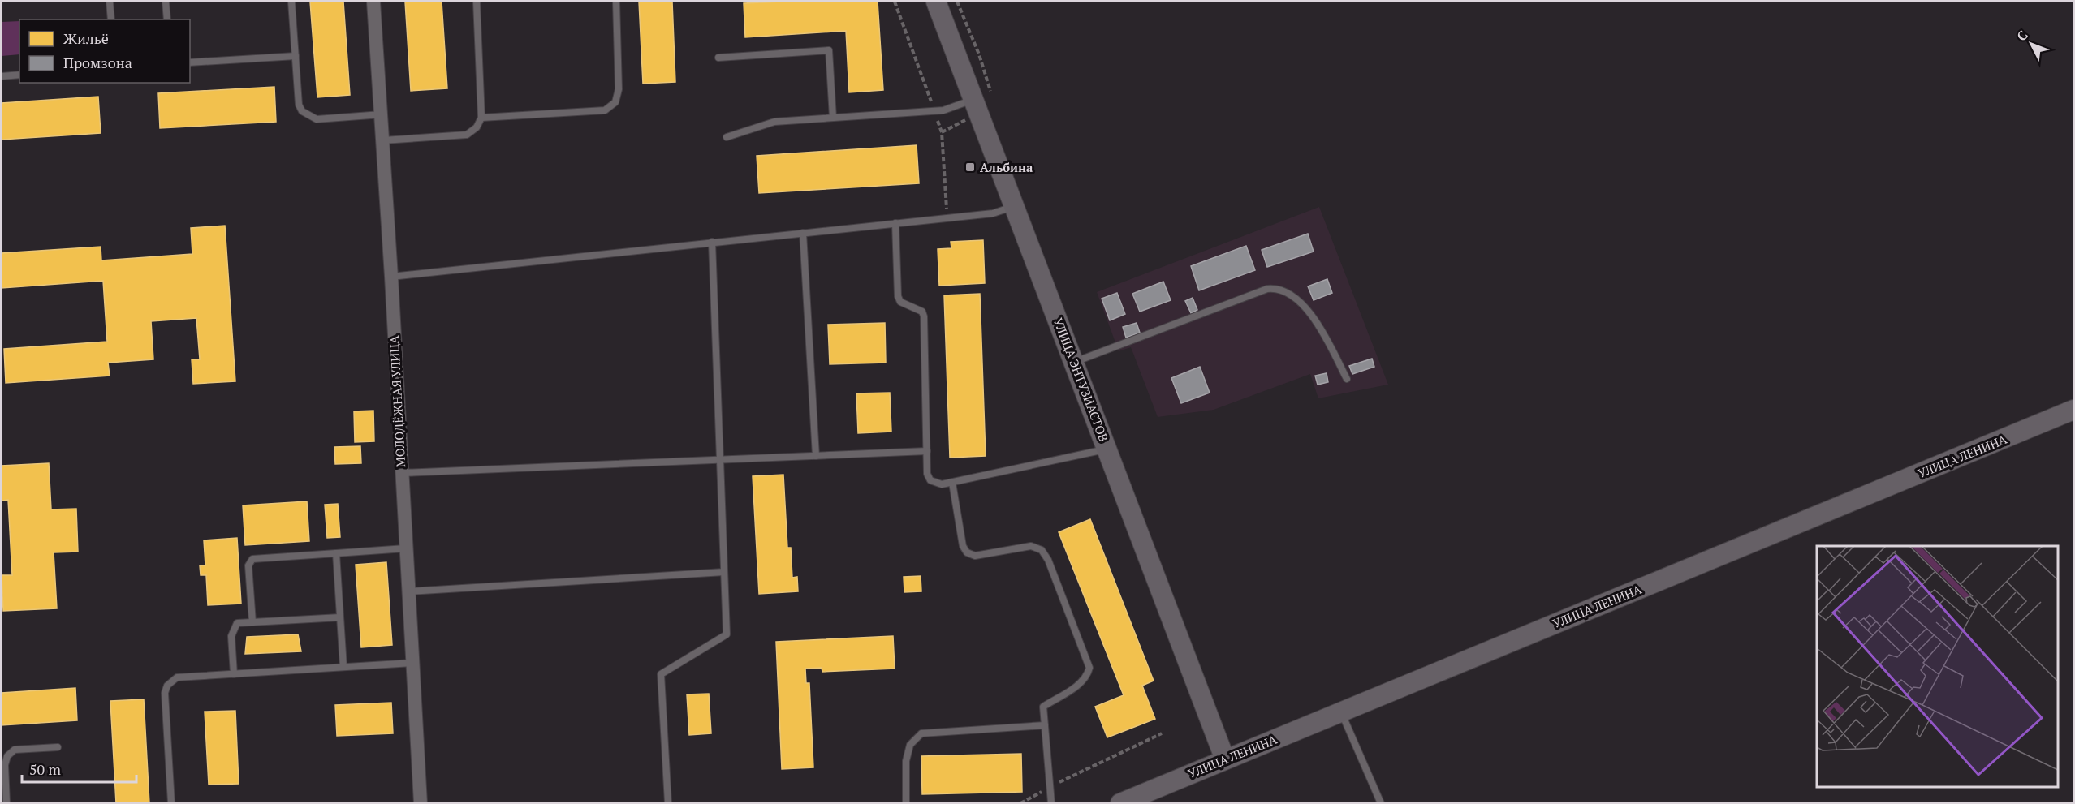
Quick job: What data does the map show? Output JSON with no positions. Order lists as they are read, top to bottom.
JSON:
{
  "streets": {
    "main road": ["УЛИЦА ЭНТУЗИАСТОВ", "УЛИЦА ЛЕНИНА"],
    "street": ["МОЛОДЁЖНАЯ УЛИЦА"]
  },
  "crossings": [
    ["УЛИЦА ЭНТУЗИАСТОВ", "УЛИЦА ЛЕНИНА"]
  ],
  "places": {
    "transit": ["Альбина"]
  },
  "legend": ["Жильё", "Промзона"],
  "scale_bar": "50 m",
  "north": "top left"
}
